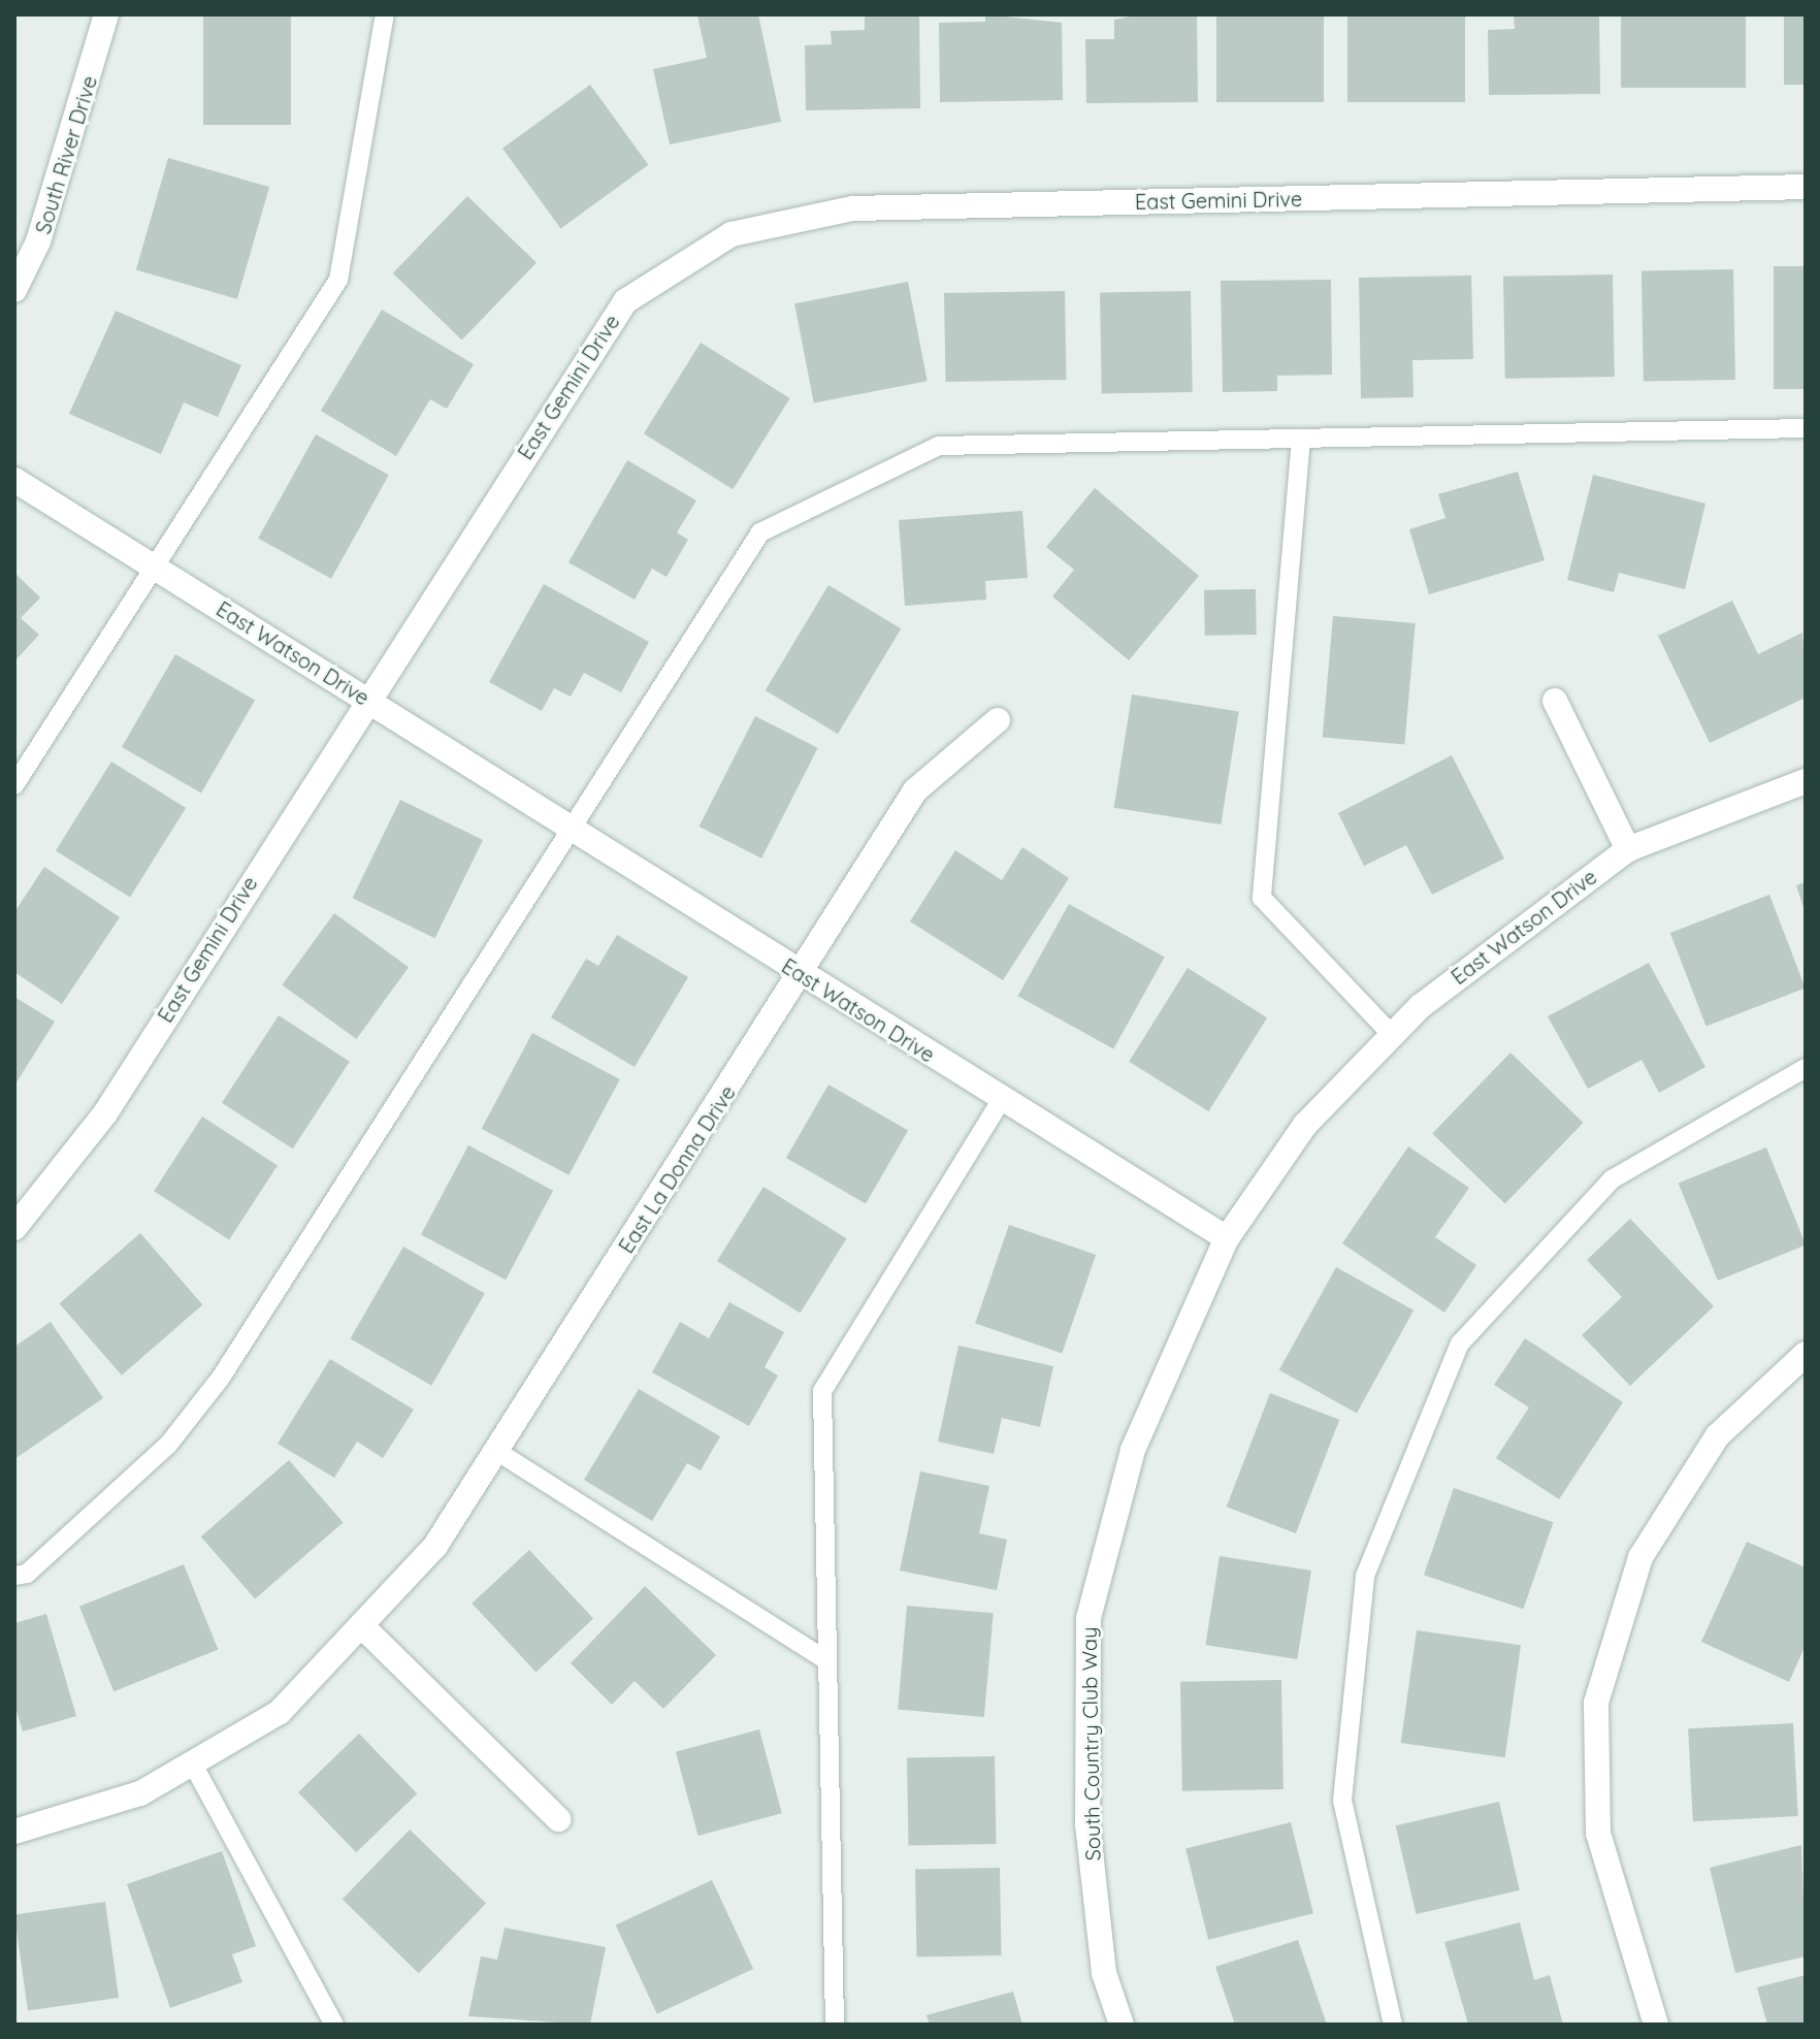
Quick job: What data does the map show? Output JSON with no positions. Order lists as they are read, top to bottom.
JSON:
{
  "streets": {
    "street": [
      "South River Drive",
      "East Gemini Drive",
      "East Watson Drive",
      "East La Donna Drive",
      "South Country Club Way"
    ]
  },
  "crossings": [
    ["East Gemini Drive", "East Watson Drive"],
    ["East Watson Drive", "East La Donna Drive"],
    ["East Watson Drive", "South Country Club Way"]
  ]
}
